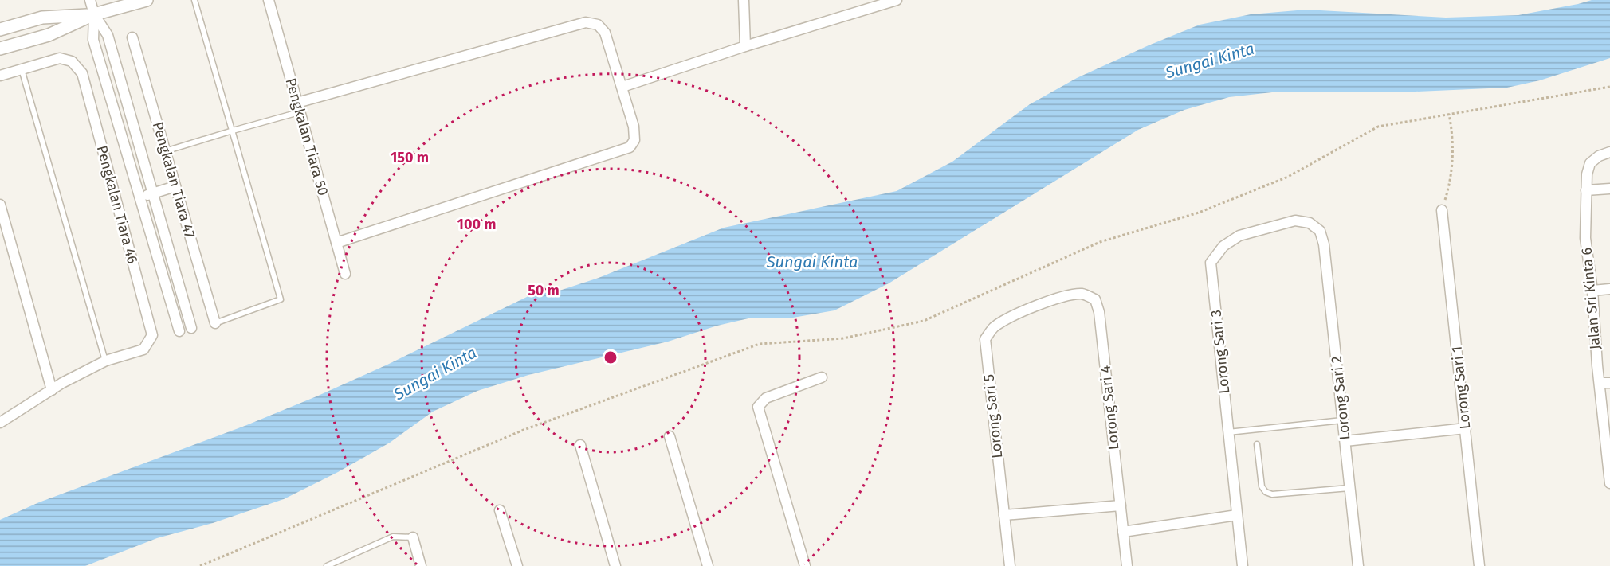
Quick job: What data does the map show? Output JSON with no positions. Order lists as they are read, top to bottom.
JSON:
{
  "streets": {
    "street": [
      "Pengkalan Tiara 50",
      "Pengkalan Tiara 47",
      "Pengkalan Tiara 46",
      "Jalan Sri Kinta 6",
      "Lorong Sari 3",
      "Lorong Sari 1",
      "Lorong Sari 2",
      "Lorong Sari 4",
      "Lorong Sari 5"
    ]
  },
  "crossings": [
    ["Lorong Sari 3", "Lorong Sari 2"],
    ["Lorong Sari 4", "Lorong Sari 5"]
  ],
  "water": ["Sungai Kinta"],
  "rings": ["150 m", "100 m", "50 m"]
}
